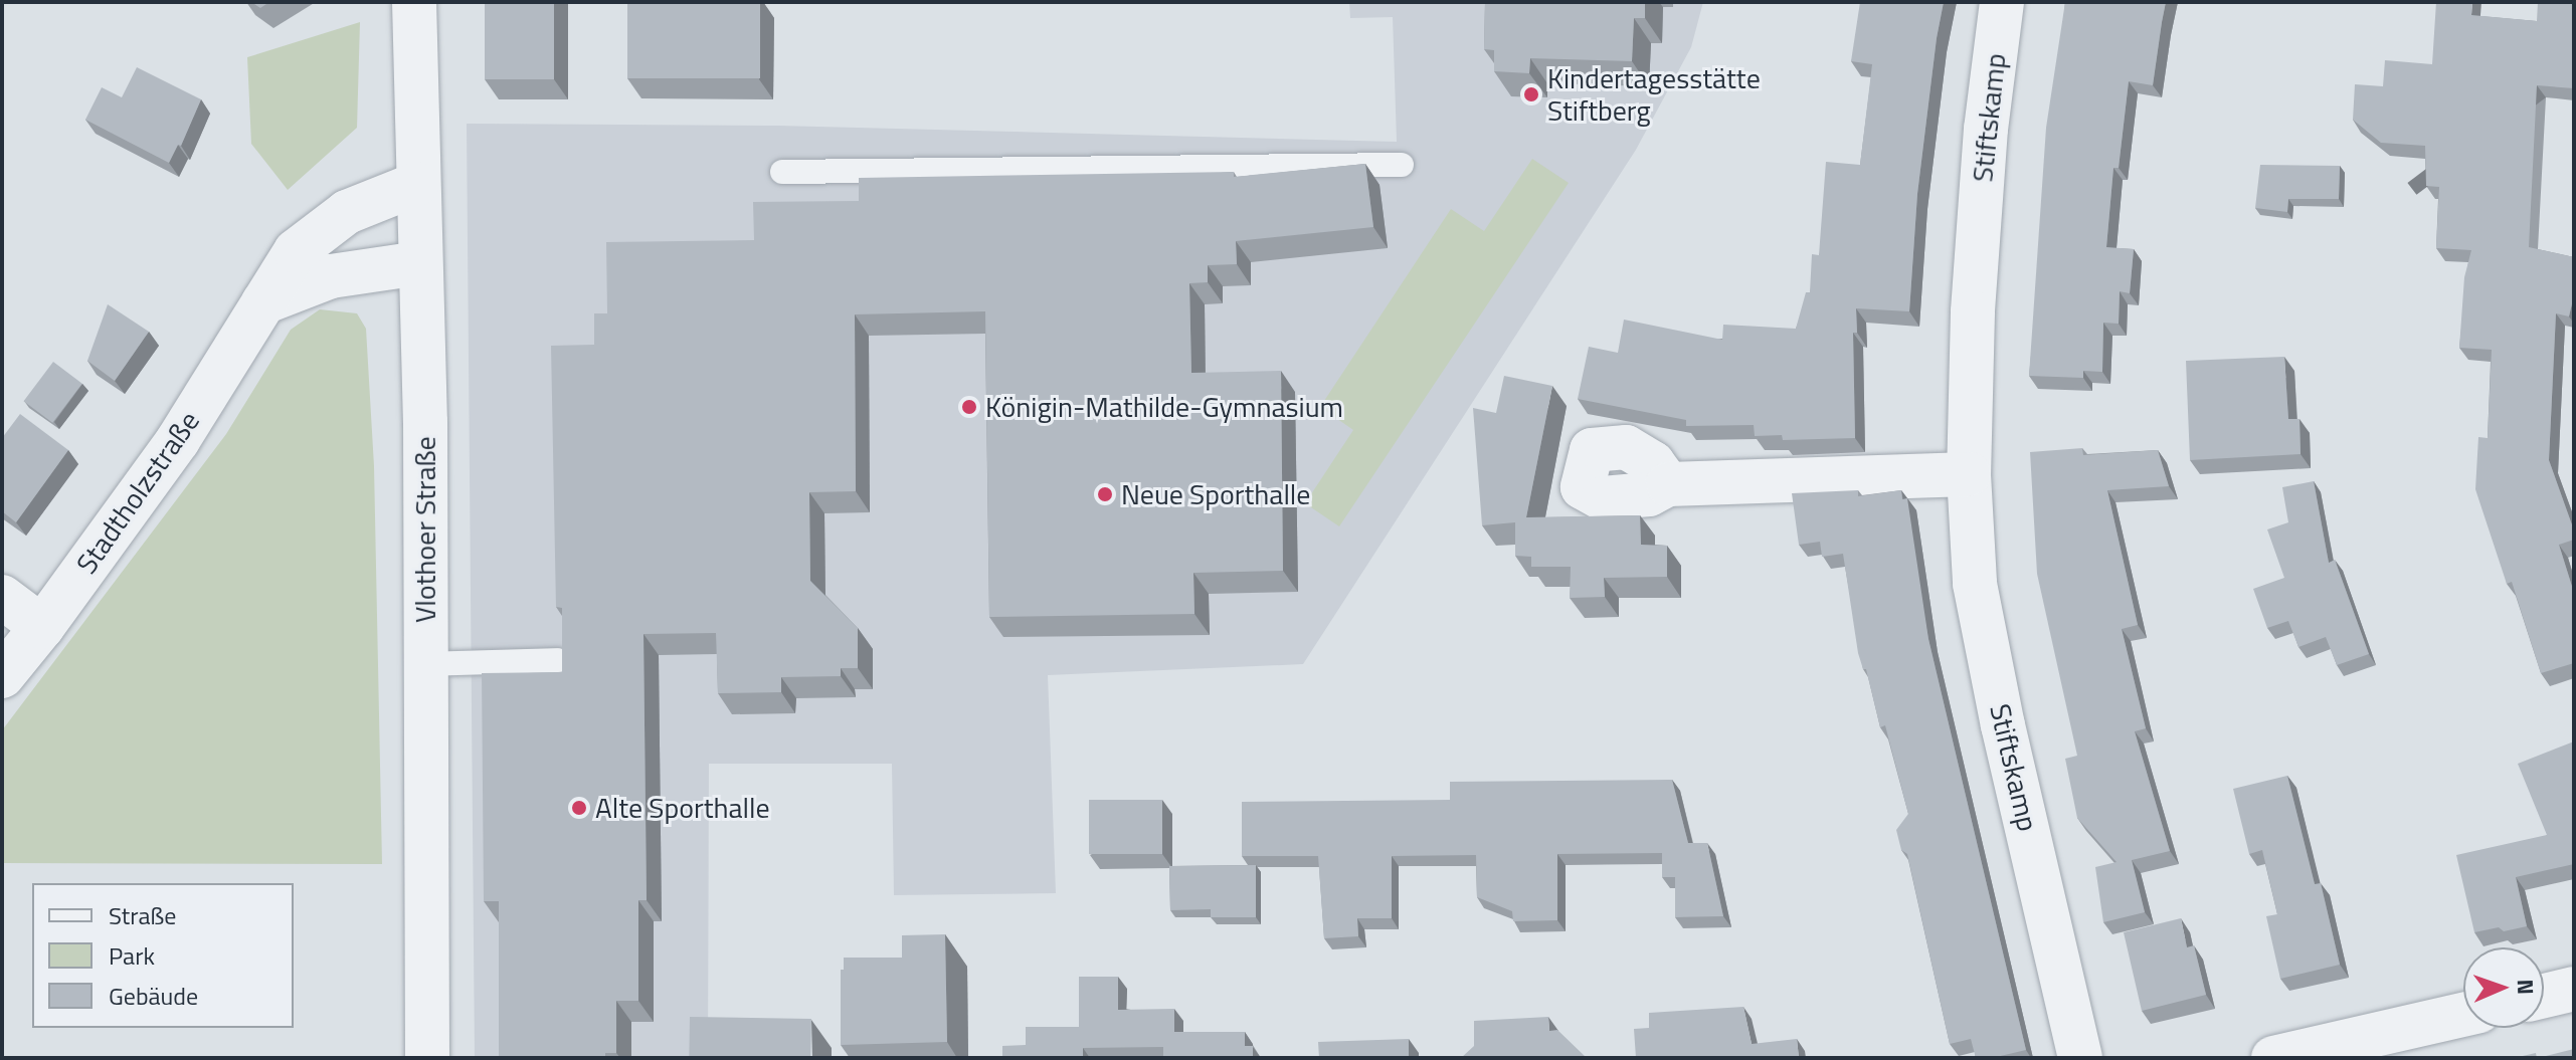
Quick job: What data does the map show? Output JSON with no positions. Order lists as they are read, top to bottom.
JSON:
{
  "streets": {
    "street": ["Stiftskamp", "Stadtholzstraße", "Vlothoer Straße"]
  },
  "crossings": [
    ["Stadtholzstraße", "Vlothoer Straße"]
  ],
  "places": [
    "Kindertagesstätte Stiftberg",
    "Königin-Mathilde-Gymnasium",
    "Neue Sporthalle",
    "Alte Sporthalle"
  ],
  "legend": ["Straße", "Park", "Gebäude"],
  "north": "right"
}
